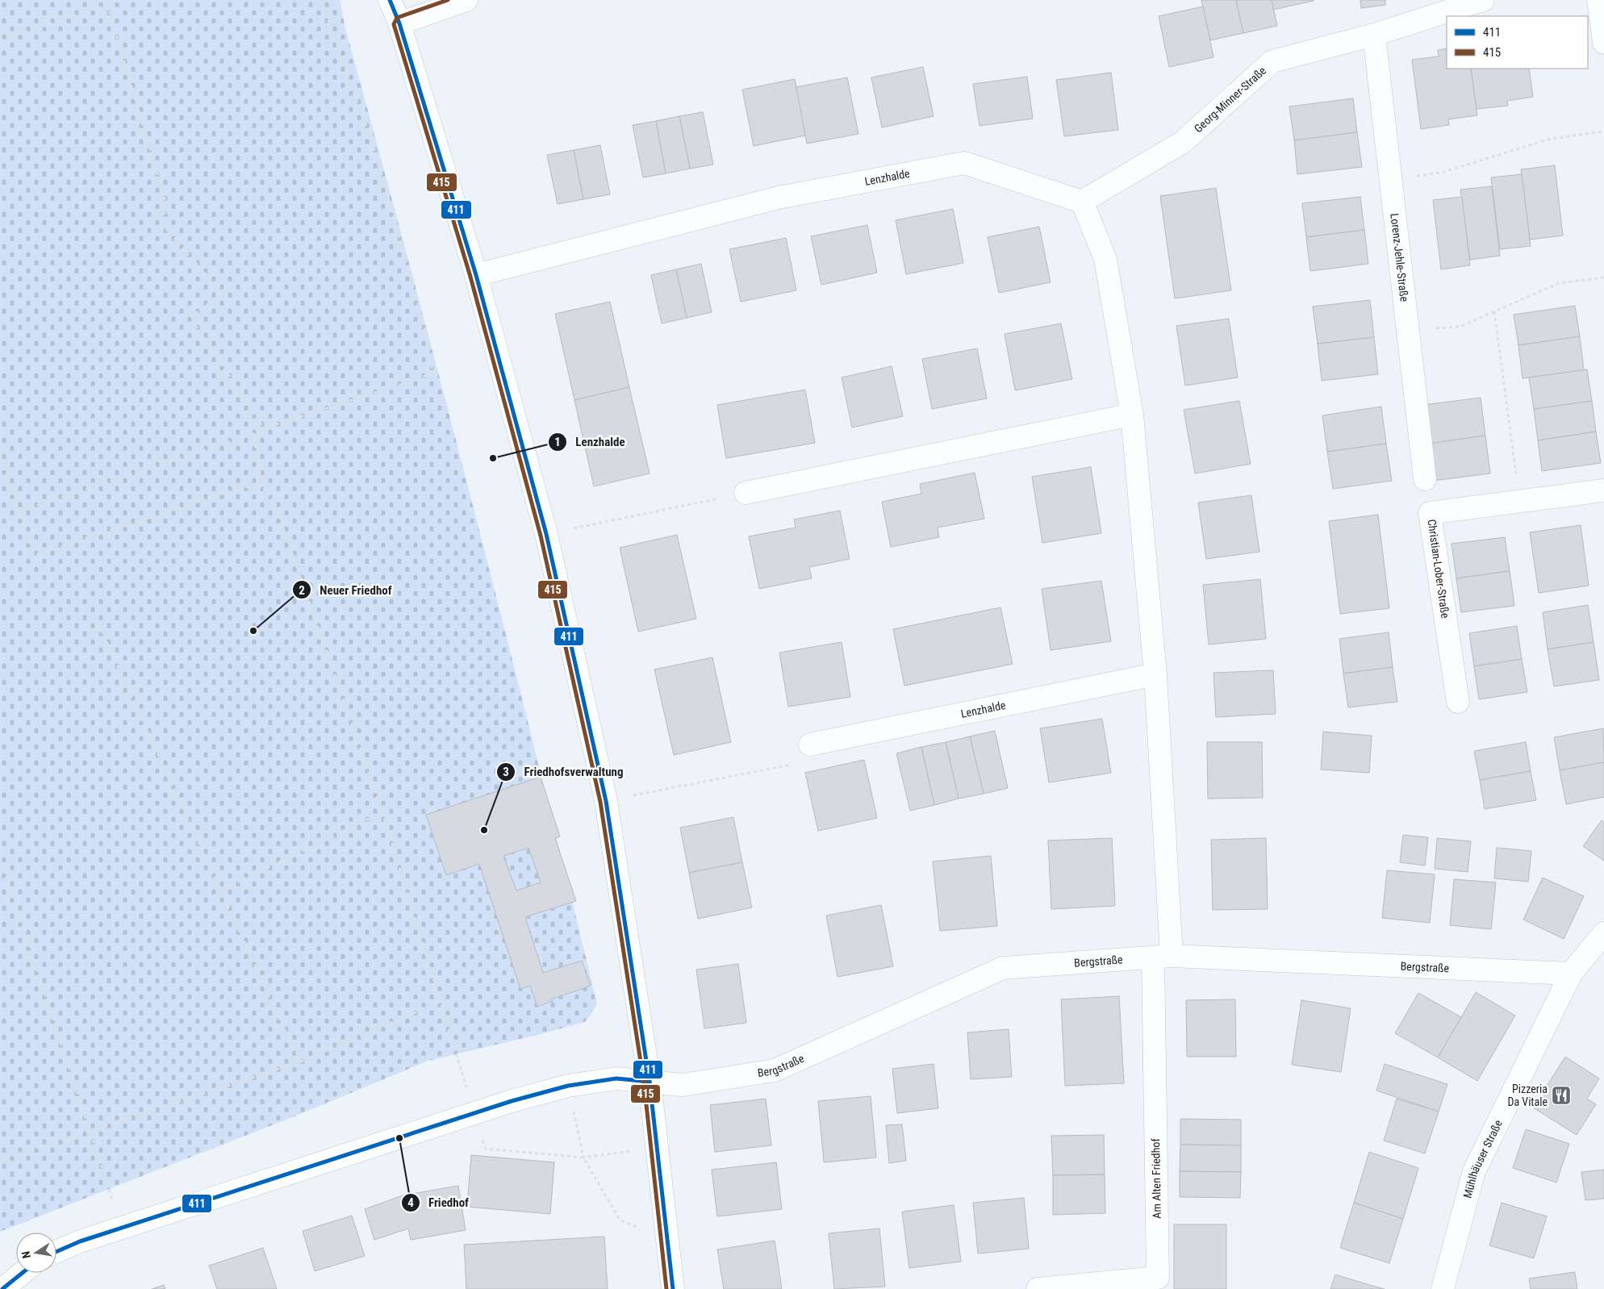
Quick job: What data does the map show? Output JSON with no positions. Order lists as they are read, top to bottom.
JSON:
{
  "streets": {
    "main road": [
      "Georg-Minner-Straße",
      "Lenzhalde",
      "Lorenz-Jehle-Straße",
      "Christian-Lober-Straße",
      "Bergstraße",
      "Mühlhäuser Straße",
      "Am Alten Friedhof"
    ]
  },
  "crossings": [
    ["Georg-Minner-Straße", "Lenzhalde"],
    ["Georg-Minner-Straße", "Lorenz-Jehle-Straße"],
    ["Bergstraße", "Mühlhäuser Straße"],
    ["Bergstraße", "Am Alten Friedhof"]
  ],
  "places": {
    "other": [
      "Lenzhalde",
      "Neuer Friedhof",
      "Friedhofsverwaltung",
      "Friedhof"
    ],
    "restaurant": ["Pizzeria Da Vitale"]
  },
  "lines": ["transit line 411", "transit line 415"],
  "legend": ["411", "415"],
  "north": "left"
}
